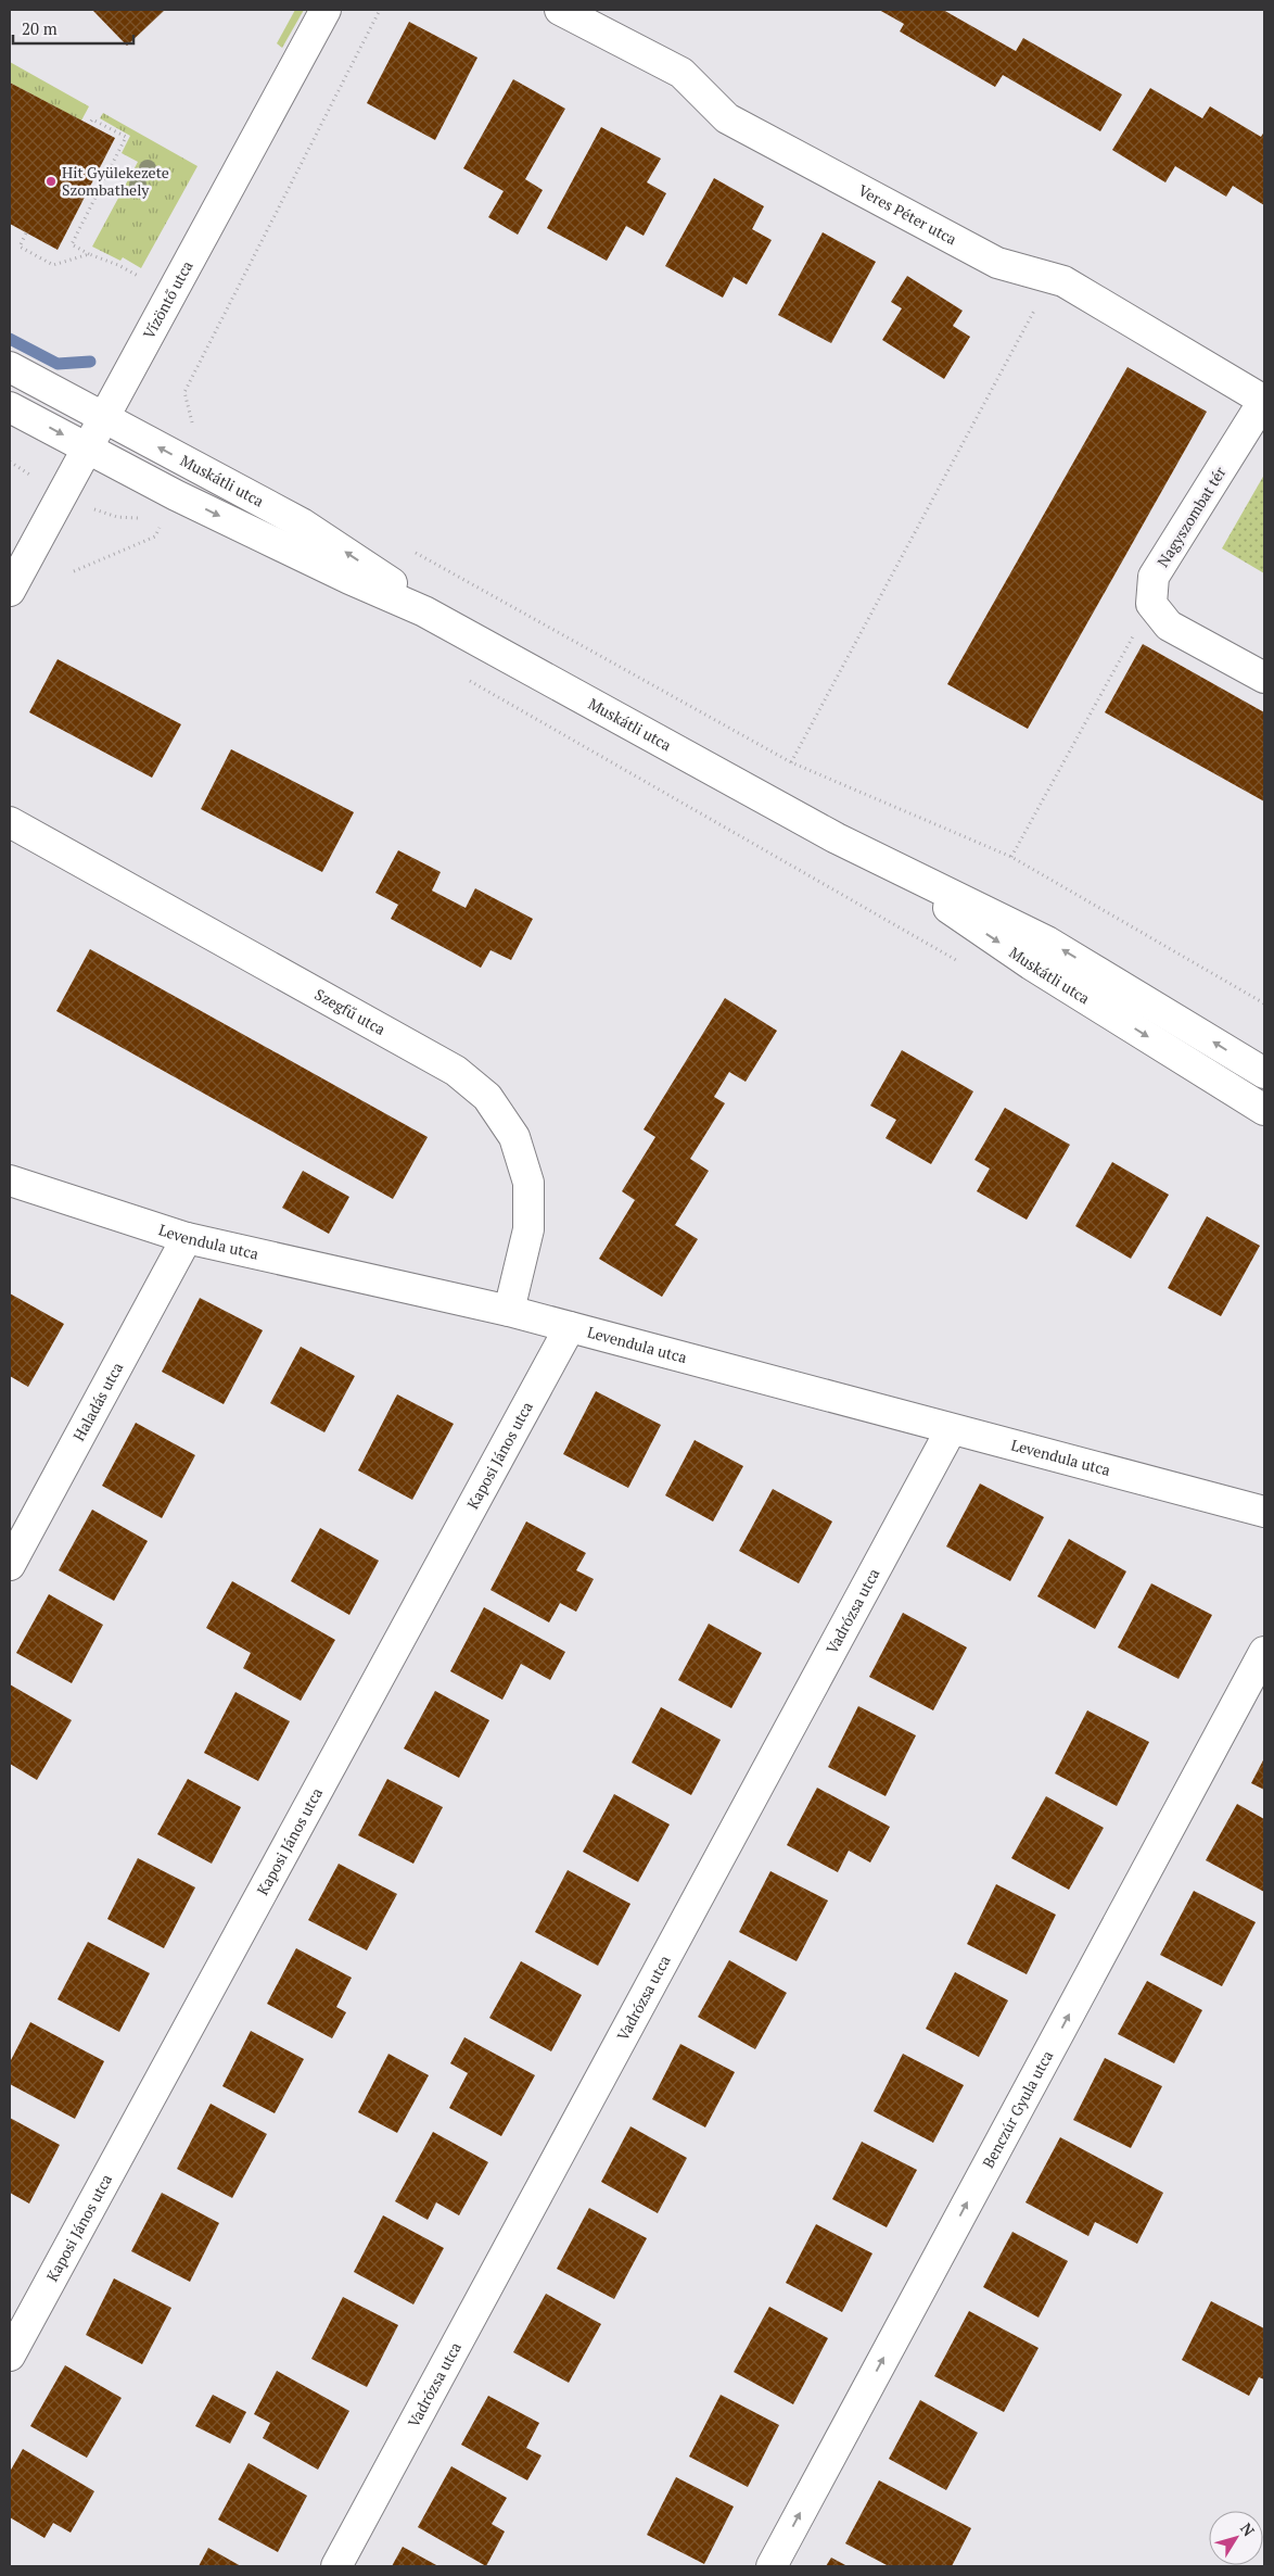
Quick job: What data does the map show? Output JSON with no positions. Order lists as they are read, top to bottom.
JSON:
{
  "streets": {
    "street": [
      "Veres Péter utca",
      "Vízöntő utca",
      "Muskátli utca",
      "Nagyszombat tér",
      "Szegfű utca",
      "Levendula utca",
      "Haladás utca",
      "Kaposi János utca",
      "Vadrózsa utca",
      "Benczúr Gyula utca"
    ]
  },
  "crossings": [
    ["Veres Péter utca", "Nagyszombat tér"],
    ["Vízöntő utca", "Muskátli utca"],
    ["Szegfű utca", "Levendula utca"],
    ["Levendula utca", "Haladás utca"],
    ["Levendula utca", "Kaposi János utca"],
    ["Levendula utca", "Vadrózsa utca"]
  ],
  "one_way": ["Benczúr Gyula utca"],
  "places": ["Hit Gyülekezete Szombathely"],
  "scale_bar": "20 m",
  "north": "top right"
}
